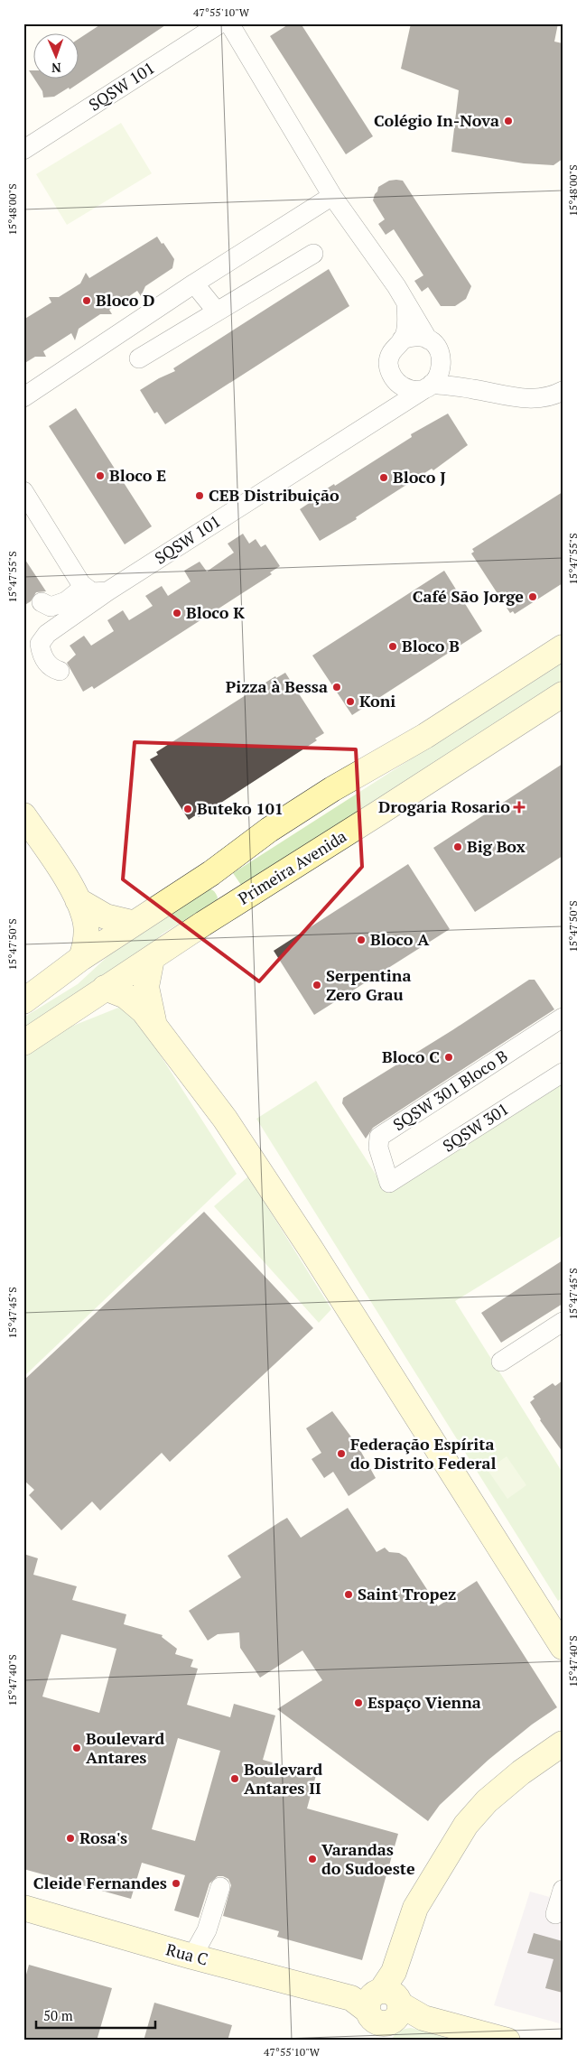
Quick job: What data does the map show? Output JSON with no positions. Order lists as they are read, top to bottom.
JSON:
{
  "streets": {
    "street": [
      "SQSW 101",
      "Primeira Avenida",
      "SQSW 301 Bloco B",
      "SQSW 301",
      "Rua C"
    ]
  },
  "crossings": [
    ["SQSW 301 Bloco B", "SQSW 301"]
  ],
  "places": {
    "other": [
      "Colégio In-Nova",
      "Bloco D",
      "Bloco E",
      "Bloco J",
      "CEB Distribuição",
      "Café São Jorge",
      "Bloco K",
      "Bloco B",
      "Pizza à Bessa",
      "Koni",
      "Buteko 101",
      "Big Box",
      "Bloco A",
      "Serpentina Zero Grau",
      "Bloco C",
      "Federação Espírita do Distrito Federal",
      "Saint Tropez",
      "Espaço Vienna",
      "Boulevard Antares",
      "Boulevard Antares II",
      "Rosa's",
      "Varandas do Sudoeste",
      "Cleide Fernandes"
    ],
    "health": ["Drogaria Rosario"]
  },
  "scale_bar": "50 m",
  "north": "bottom",
  "coordinates": [
    "47°55'10\"W",
    "15°48'00\"S",
    "15°47'55\"S",
    "15°47'50\"S",
    "15°47'45\"S",
    "15°47'40\"S"
  ]
}
